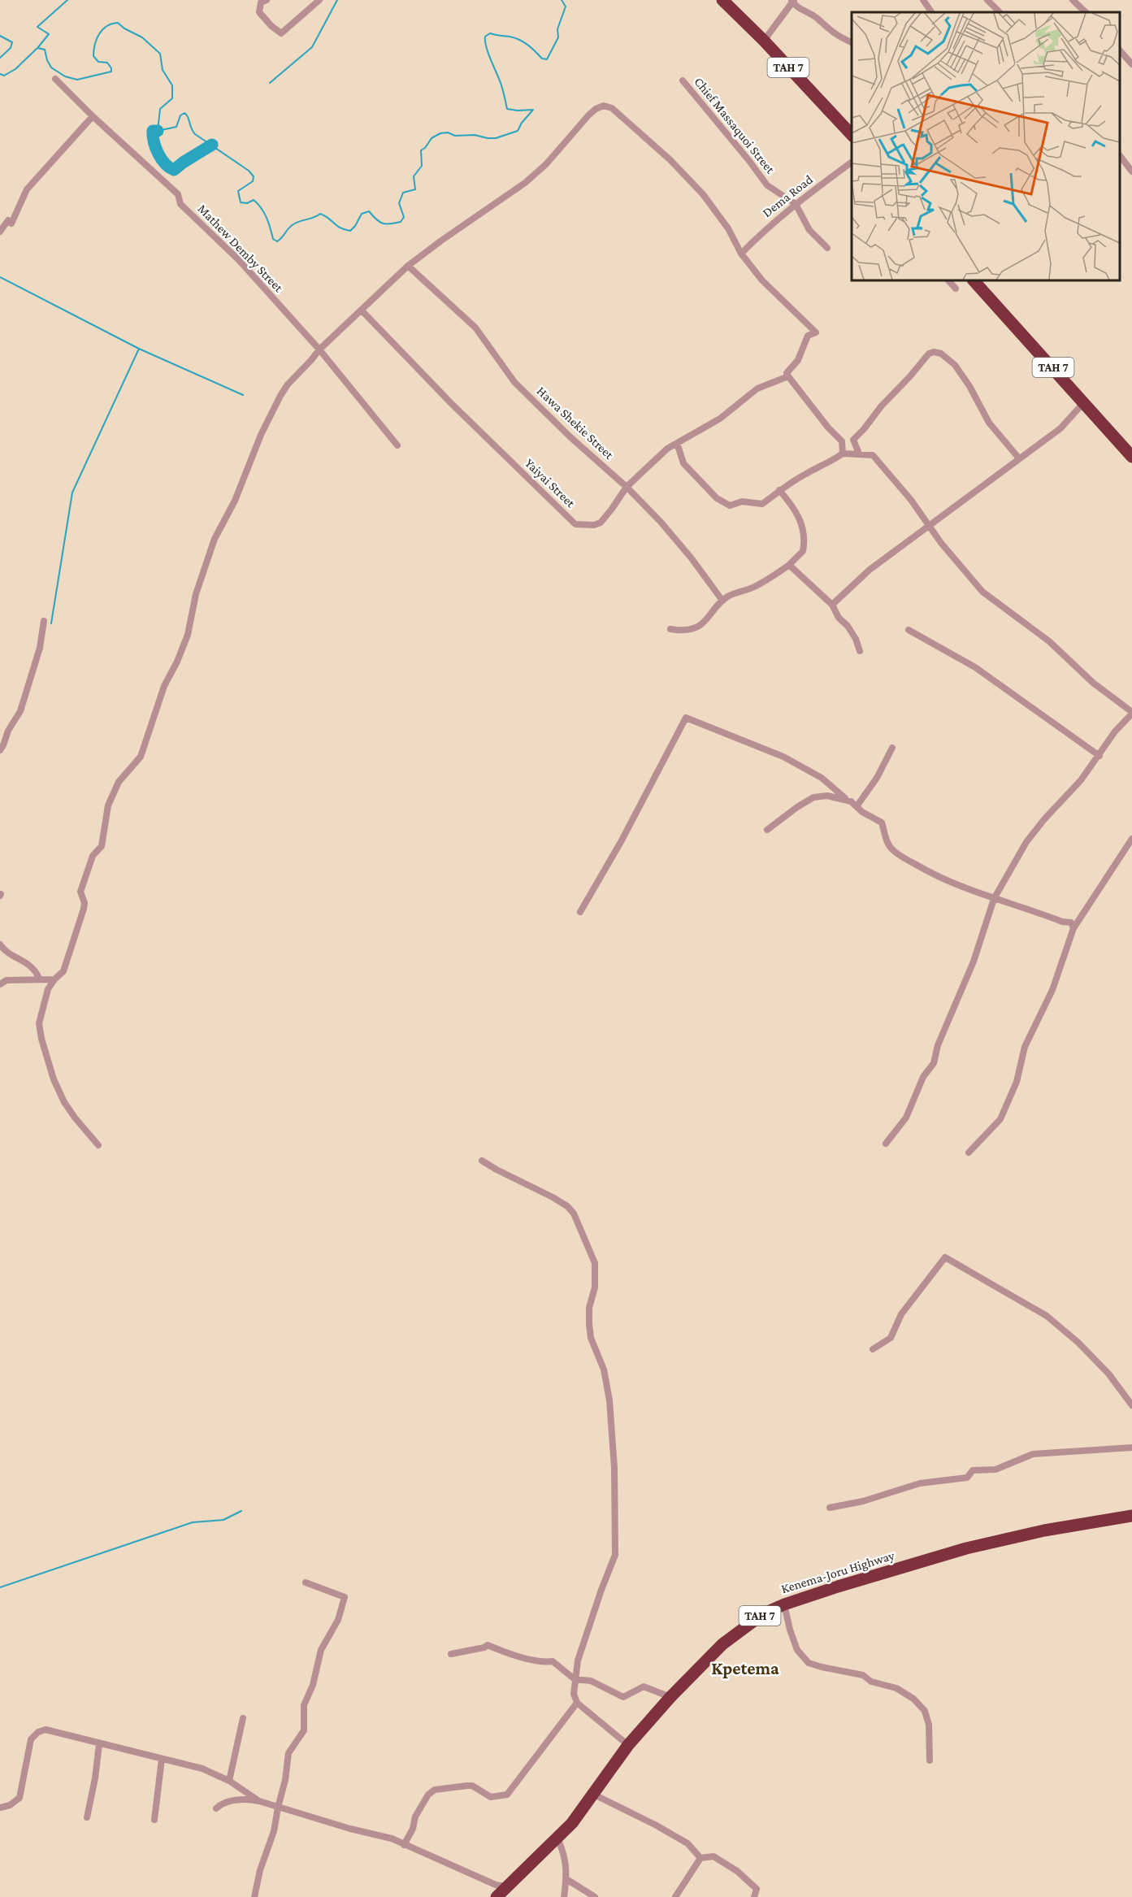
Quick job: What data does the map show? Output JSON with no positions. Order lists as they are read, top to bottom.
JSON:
{
  "streets": {
    "highway": ["TAH 7", "Kenema-Joru Highway"],
    "street": [
      "Chief Massaquoi Street",
      "Dema Road",
      "Mathew Demby Street",
      "Hawa Shekie Street",
      "Yaiyai Street"
    ]
  },
  "crossings": [
    ["Chief Massaquoi Street", "Dema Road"],
    ["Hawa Shekie Street", "Yaiyai Street"]
  ],
  "districts": ["Kpetema"]
}
